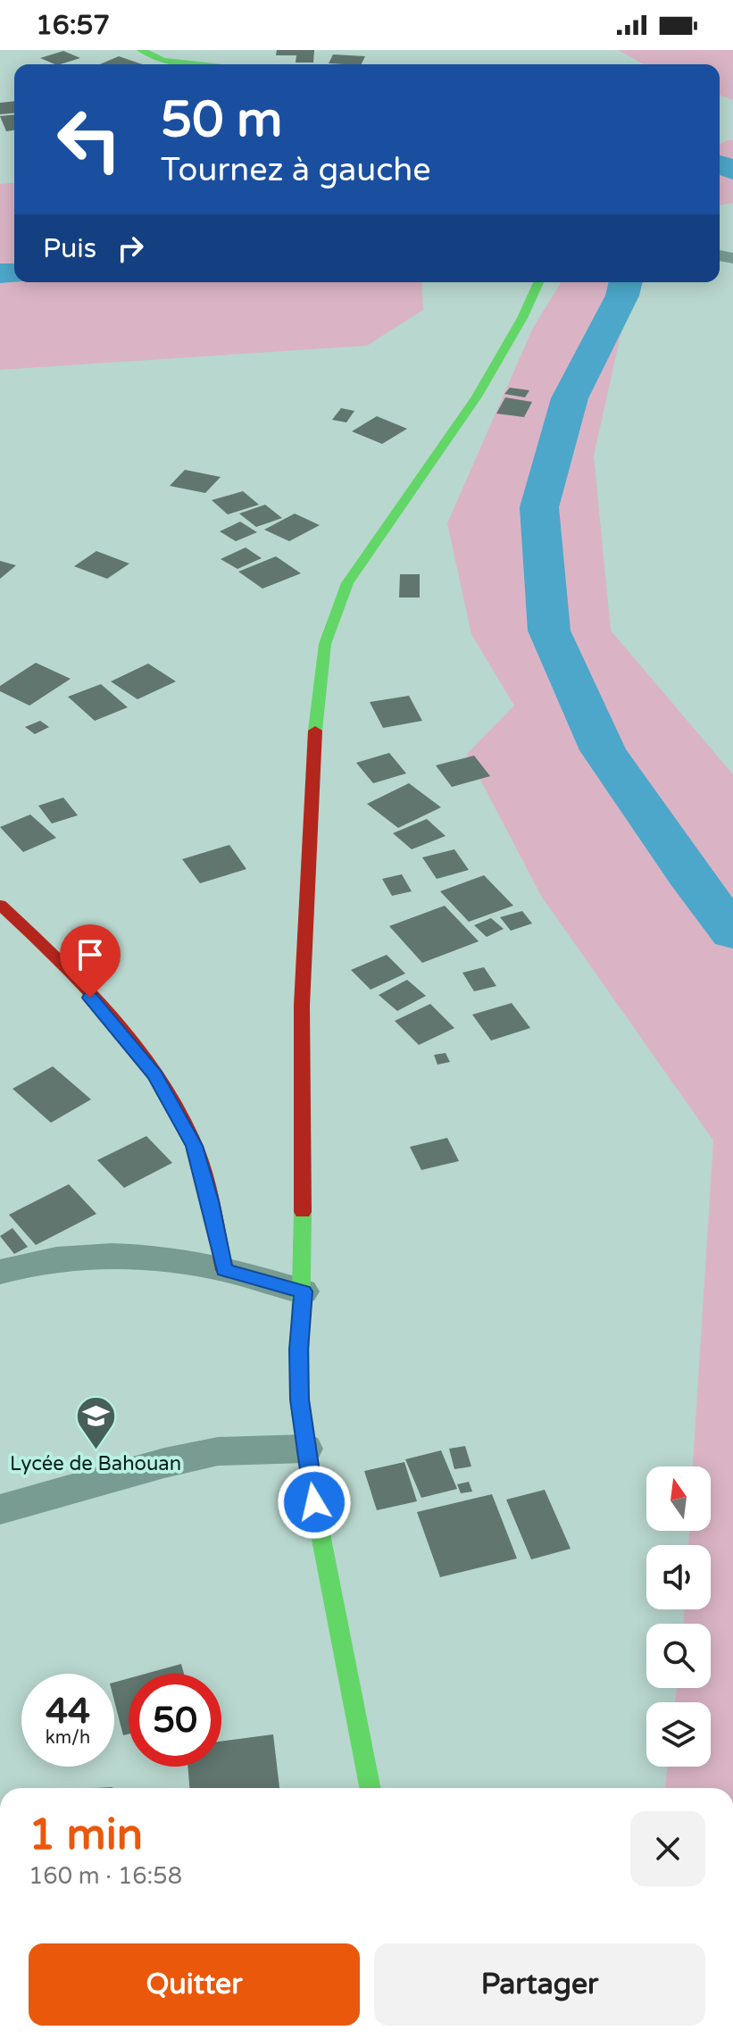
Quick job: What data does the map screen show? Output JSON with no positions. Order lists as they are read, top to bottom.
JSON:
{
  "places": {
    "school or university": ["Lycée de Bahouan"]
  },
  "north": "top",
  "page": {
    "status": "16:57",
    "turn": ["50 m", "Tournez à gauche"],
    "then": "Puis",
    "speed": "44 km/h",
    "limit": "50",
    "heading": ["1 min", "160 m · 16:58"],
    "buttons": ["Quitter", "Partager"]
  }
}
